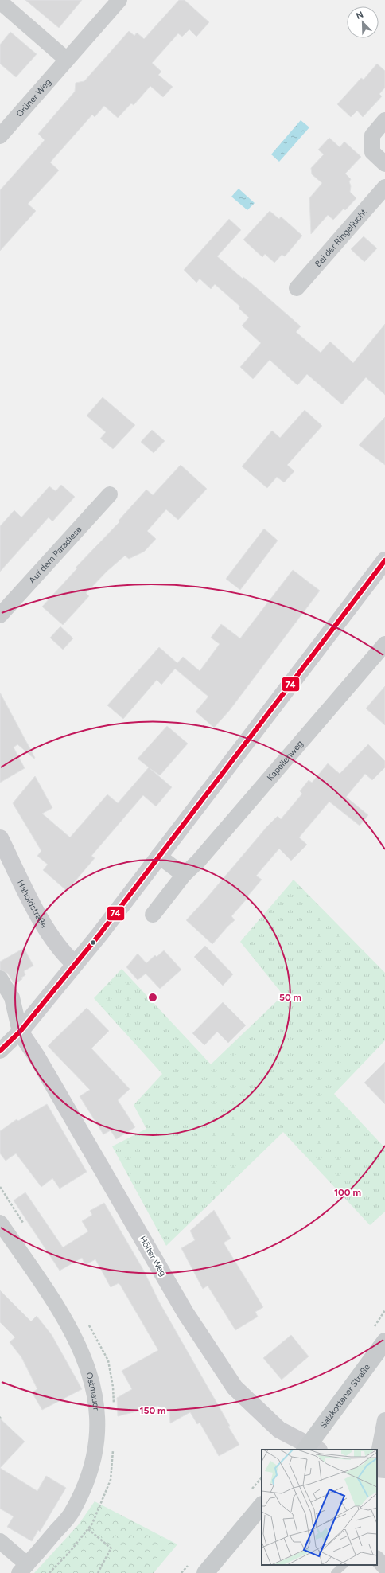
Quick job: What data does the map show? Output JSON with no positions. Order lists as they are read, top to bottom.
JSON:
{
  "streets": {
    "main road": ["Haholdstraße", "Hölter Weg", "Salzkottener Straße"],
    "street": [
      "Grüner Weg",
      "Bei der Ringeljucht",
      "Auf dem Paradiese",
      "Kapellenweg",
      "Ostmauer"
    ]
  },
  "lines": ["transit line 74"],
  "north": "top left",
  "rings": ["50 m", "100 m", "150 m"]
}
